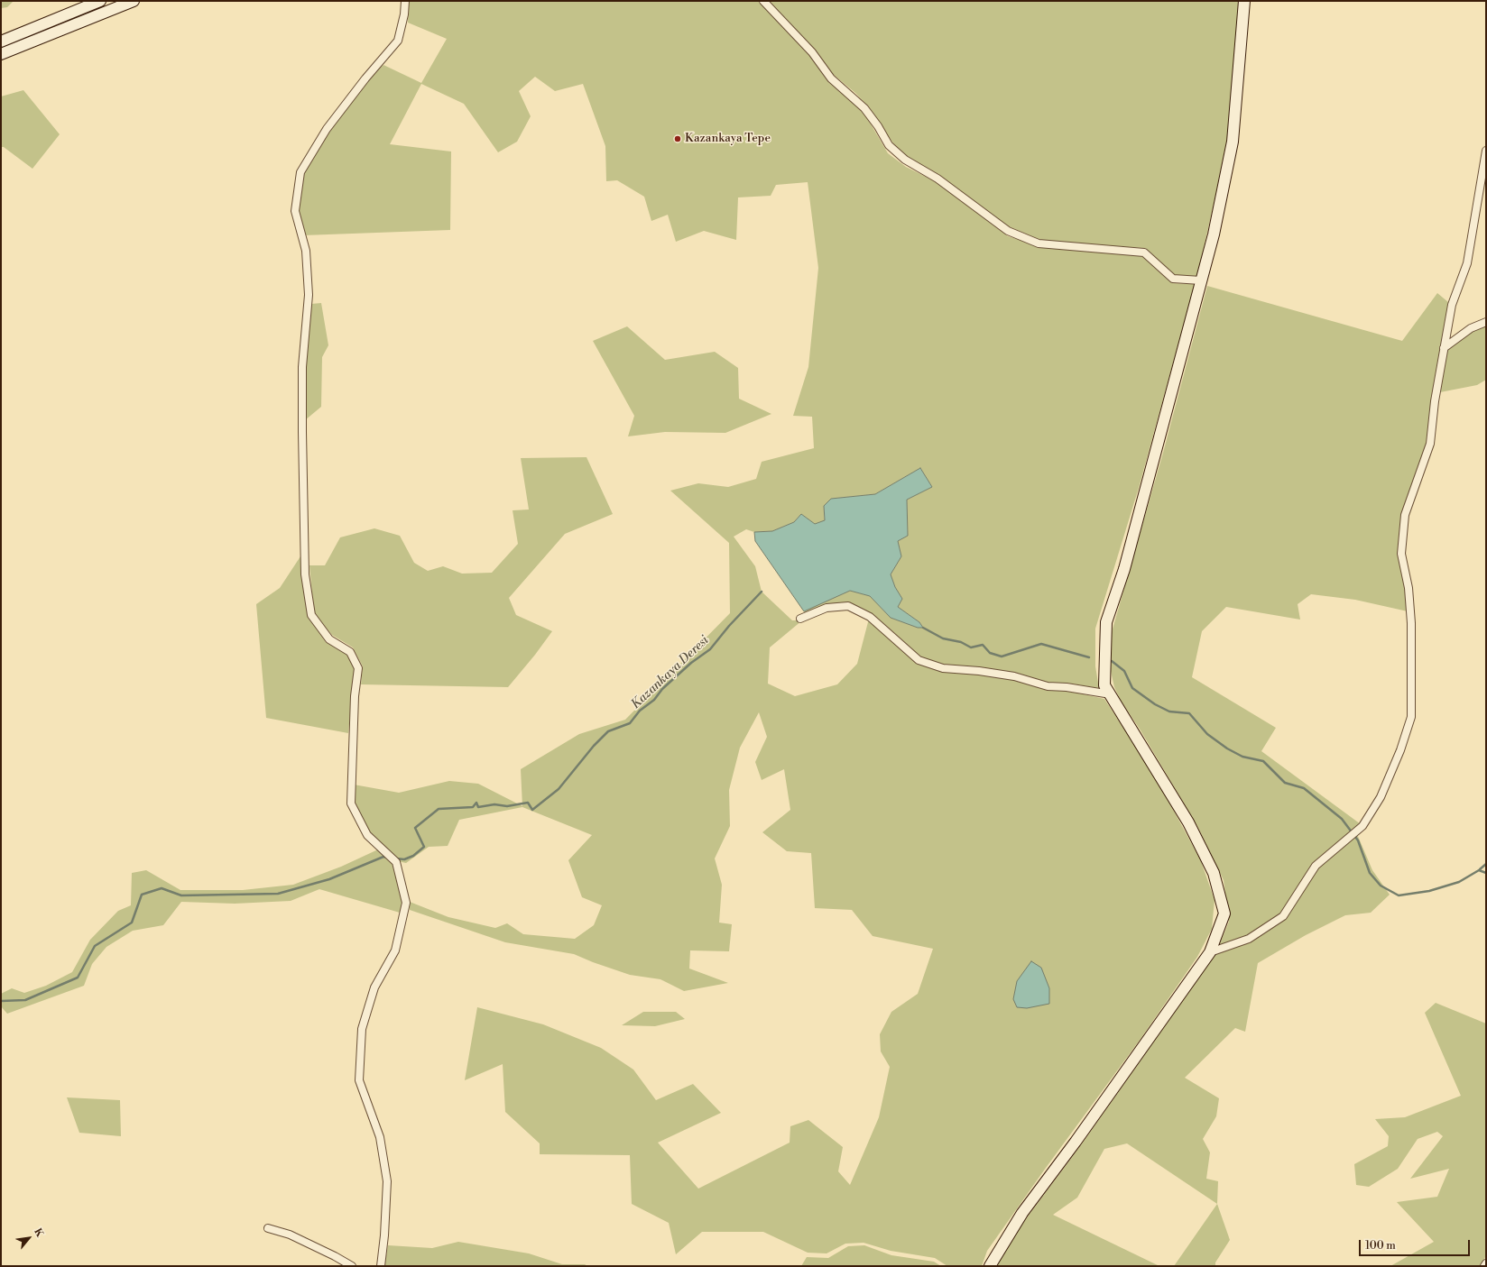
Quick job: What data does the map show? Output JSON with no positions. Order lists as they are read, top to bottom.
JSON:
{
  "water": ["Kazankaya Deresi"],
  "places": ["Kazankaya Tepe"],
  "scale_bar": "100 m",
  "north": "top right"
}
